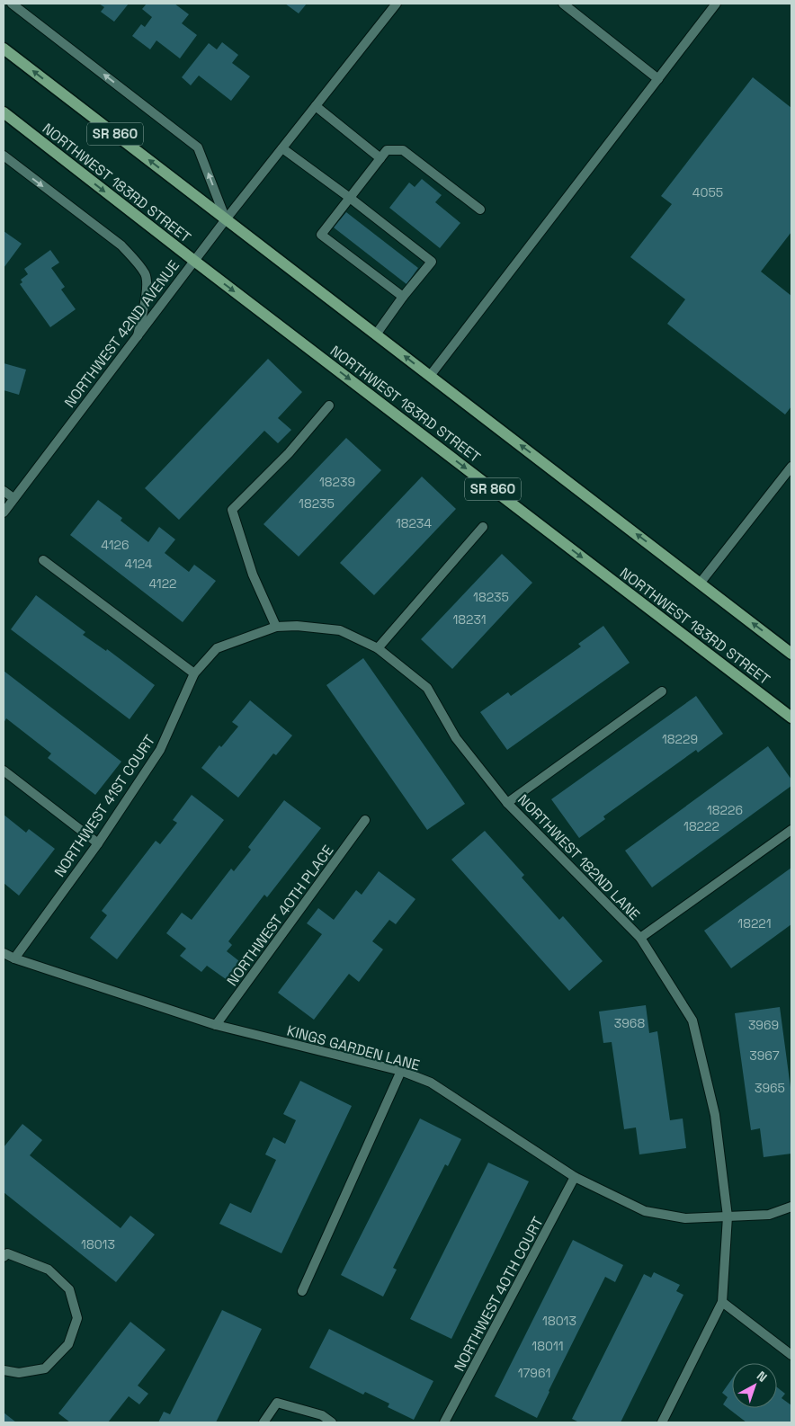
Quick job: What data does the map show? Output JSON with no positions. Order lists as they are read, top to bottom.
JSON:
{
  "streets": {
    "main road": ["SR 860", "NORTHWEST 183RD STREET"],
    "street": [
      "NORTHWEST 42ND AVENUE",
      "NORTHWEST 41ST COURT",
      "NORTHWEST 182ND LANE",
      "NORTHWEST 40TH PLACE",
      "KINGS GARDEN LANE",
      "NORTHWEST 40TH COURT"
    ]
  },
  "crossings": [
    ["SR 860", "NORTHWEST 42ND AVENUE"],
    ["NORTHWEST 183RD STREET", "NORTHWEST 42ND AVENUE"],
    ["NORTHWEST 41ST COURT", "NORTHWEST 182ND LANE"],
    ["NORTHWEST 41ST COURT", "KINGS GARDEN LANE"],
    ["NORTHWEST 182ND LANE", "KINGS GARDEN LANE"],
    ["NORTHWEST 40TH PLACE", "KINGS GARDEN LANE"],
    ["KINGS GARDEN LANE", "NORTHWEST 40TH COURT"]
  ],
  "house_numbers": [
    "4055",
    "18239",
    "18235",
    "18234",
    "4126",
    "4124",
    "4122",
    "18235",
    "18231",
    "18229",
    "18226",
    "18222",
    "18221",
    "3968",
    "3969",
    "3967",
    "3965",
    "18013",
    "18013",
    "18011",
    "17961"
  ],
  "north": "top right"
}
